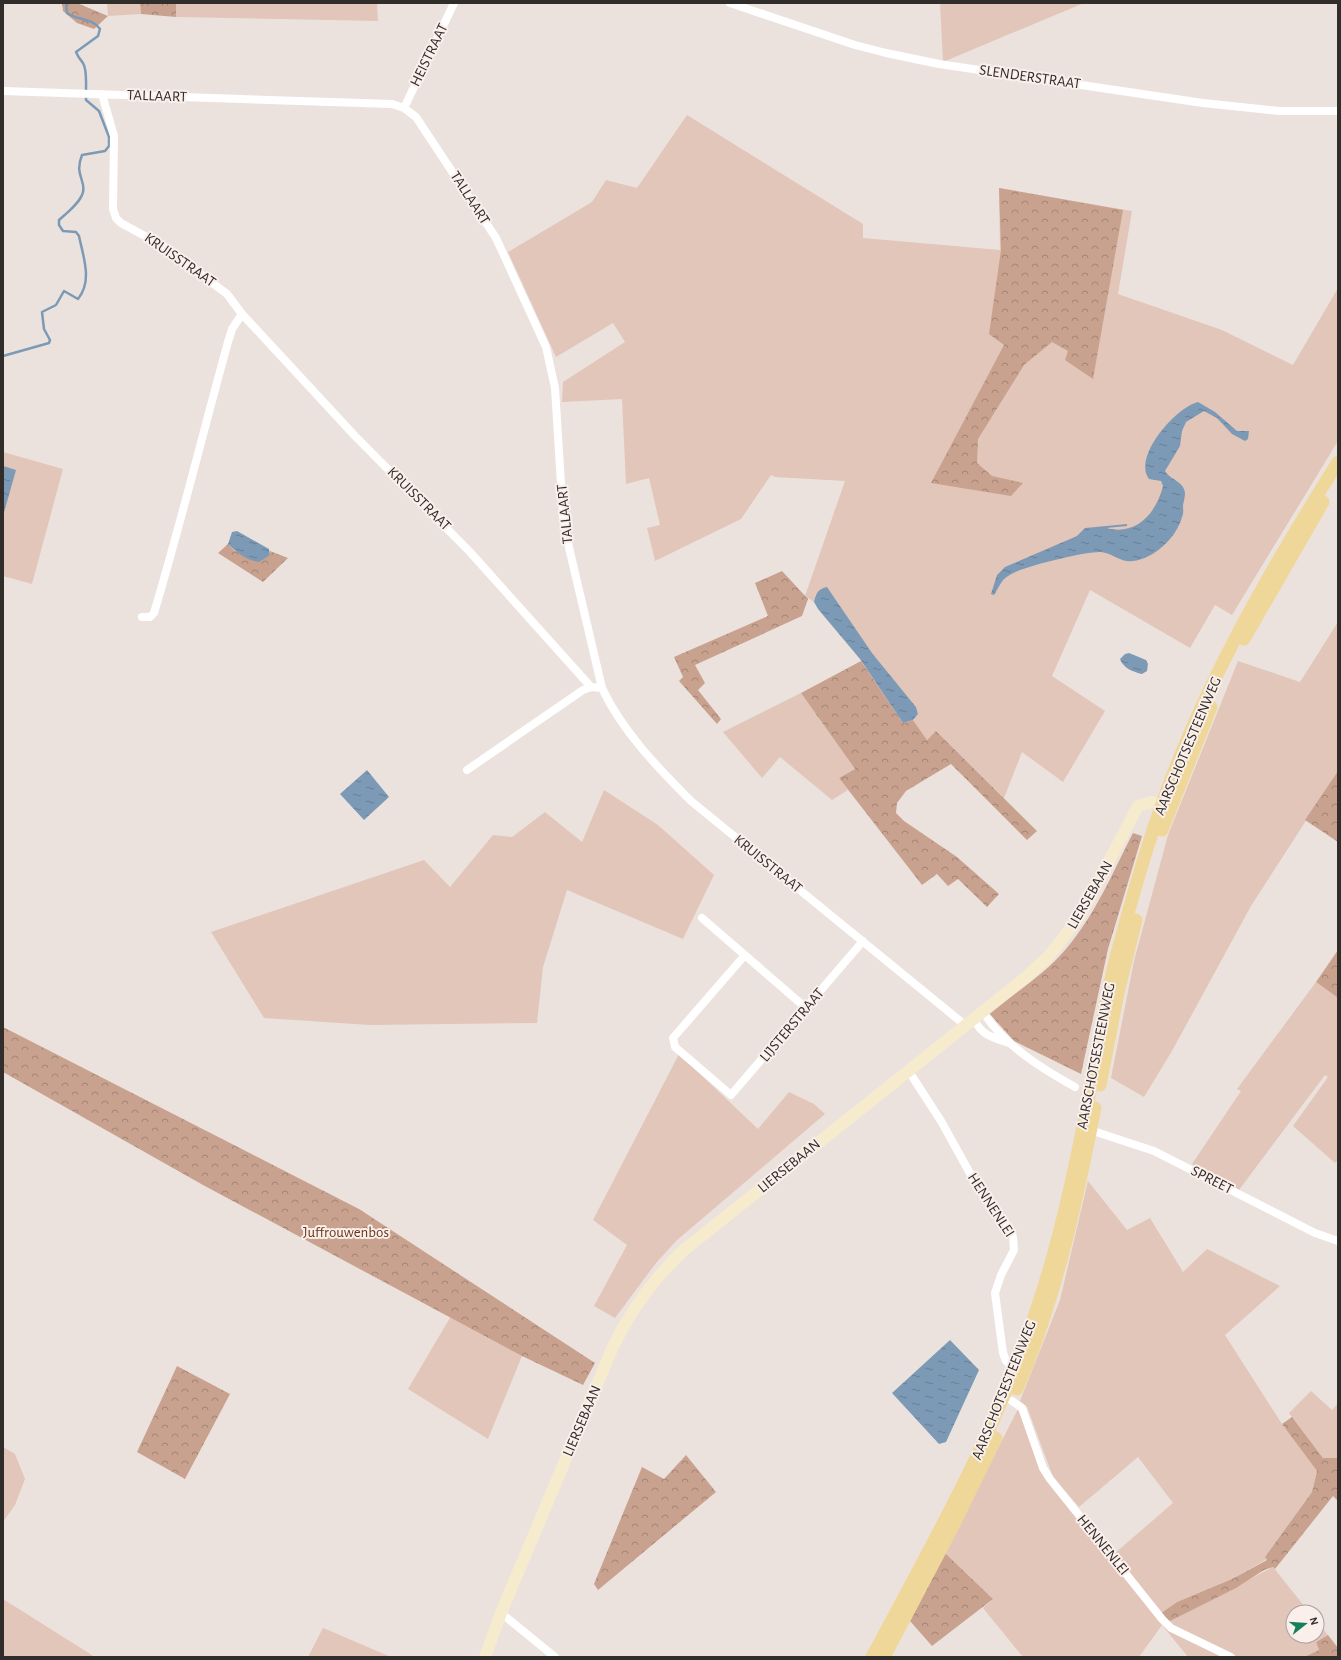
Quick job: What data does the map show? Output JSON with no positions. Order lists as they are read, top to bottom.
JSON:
{
  "streets": {
    "main road": ["AARSCHOTSESTEENWEG"],
    "street": [
      "HEISTRAAT",
      "SLENDERSTRAAT",
      "TALLAART",
      "KRUISSTRAAT",
      "LIERSEBAAN",
      "LIJSTERSTRAAT",
      "SPREET",
      "HENNENLEI"
    ]
  },
  "crossings": [
    ["HEISTRAAT", "TALLAART"],
    ["TALLAART", "KRUISSTRAAT"],
    ["KRUISSTRAAT", "LIERSEBAAN"],
    ["KRUISSTRAAT", "LIJSTERSTRAAT"],
    ["AARSCHOTSESTEENWEG", "LIERSEBAAN"],
    ["AARSCHOTSESTEENWEG", "SPREET"],
    ["AARSCHOTSESTEENWEG", "HENNENLEI"],
    ["LIERSEBAAN", "HENNENLEI"]
  ],
  "parks": ["Juffrouwenbos"],
  "north": "right"
}
